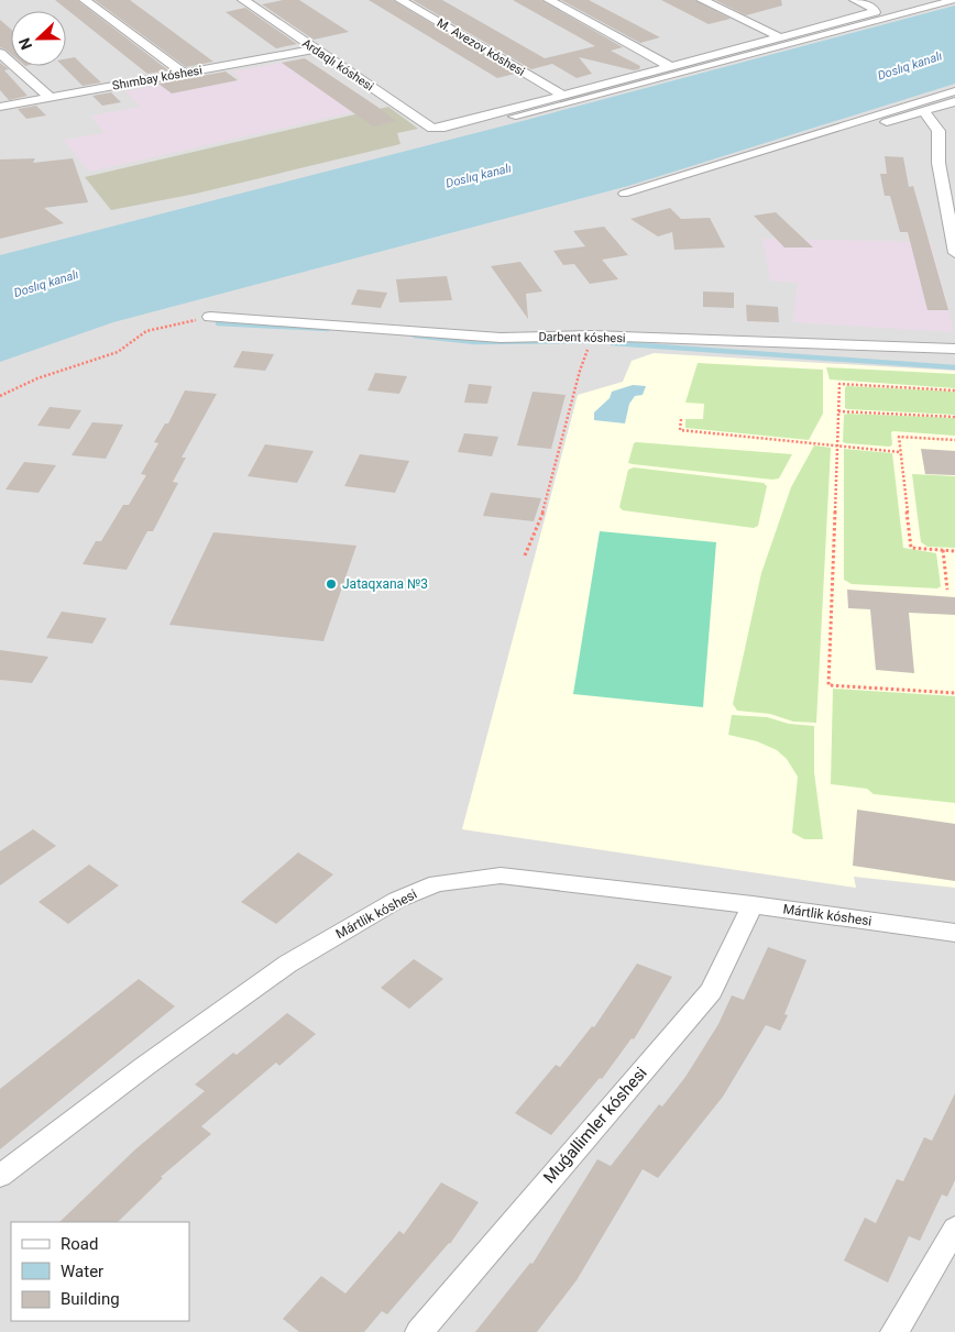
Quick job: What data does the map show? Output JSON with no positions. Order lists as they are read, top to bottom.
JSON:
{
  "streets": {
    "street": [
      "M. Avezov kóshesi",
      "Ardaqlı kóshesi",
      "Shımbay kóshesi",
      "Darbent kóshesi",
      "Mártlik kóshesi",
      "Muǵallimler kóshesi"
    ]
  },
  "crossings": [
    ["M. Avezov kóshesi", "Ardaqlı kóshesi"],
    ["Ardaqlı kóshesi", "Shımbay kóshesi"],
    ["Mártlik kóshesi", "Muǵallimler kóshesi"]
  ],
  "water": ["Doslıq kanalı"],
  "places": ["Jataqxana №3"],
  "legend": ["Road", "Water", "Building"],
  "north": "left"
}
